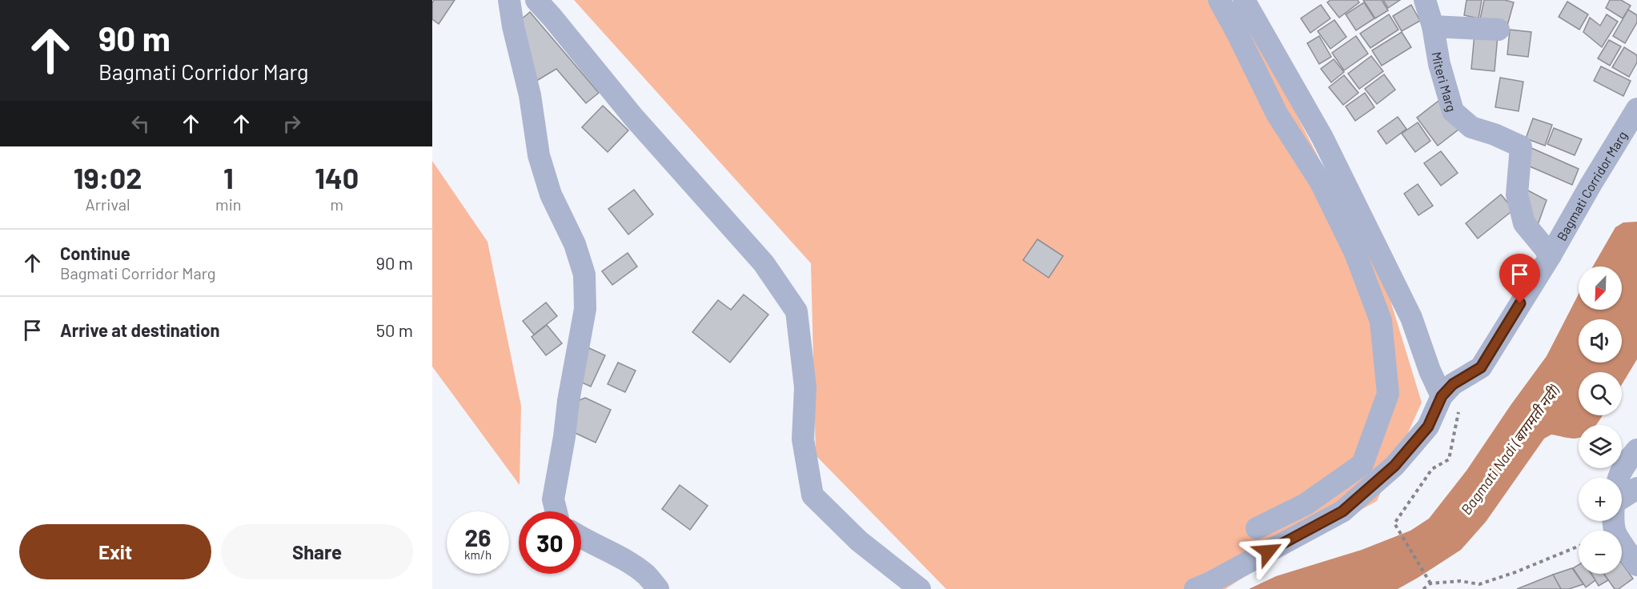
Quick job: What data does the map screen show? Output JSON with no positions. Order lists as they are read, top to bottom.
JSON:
{
  "streets": {
    "street": ["Miteri Marg", "Bagmati Corridor Marg"]
  },
  "crossings": [
    ["Miteri Marg", "Bagmati Corridor Marg"]
  ],
  "water": ["Bagmati Nadi (बागमती नदी)"],
  "north": "bottom left",
  "page": {
    "turn": ["90 m", "Bagmati Corridor Marg"],
    "eta": [
      "19:02",
      "Arrival",
      "1",
      "min",
      "140",
      "m"
    ],
    "list": [
      {
        "name": "Continue",
        "note": "Bagmati Corridor Marg",
        "value": "90 m"
      },
      {
        "name": "Arrive at destination",
        "value": "50 m"
      }
    ],
    "map_buttons": ["+", "−"],
    "speed": "26 km/h",
    "limit": "30",
    "buttons": ["Exit", "Share"]
  }
}
